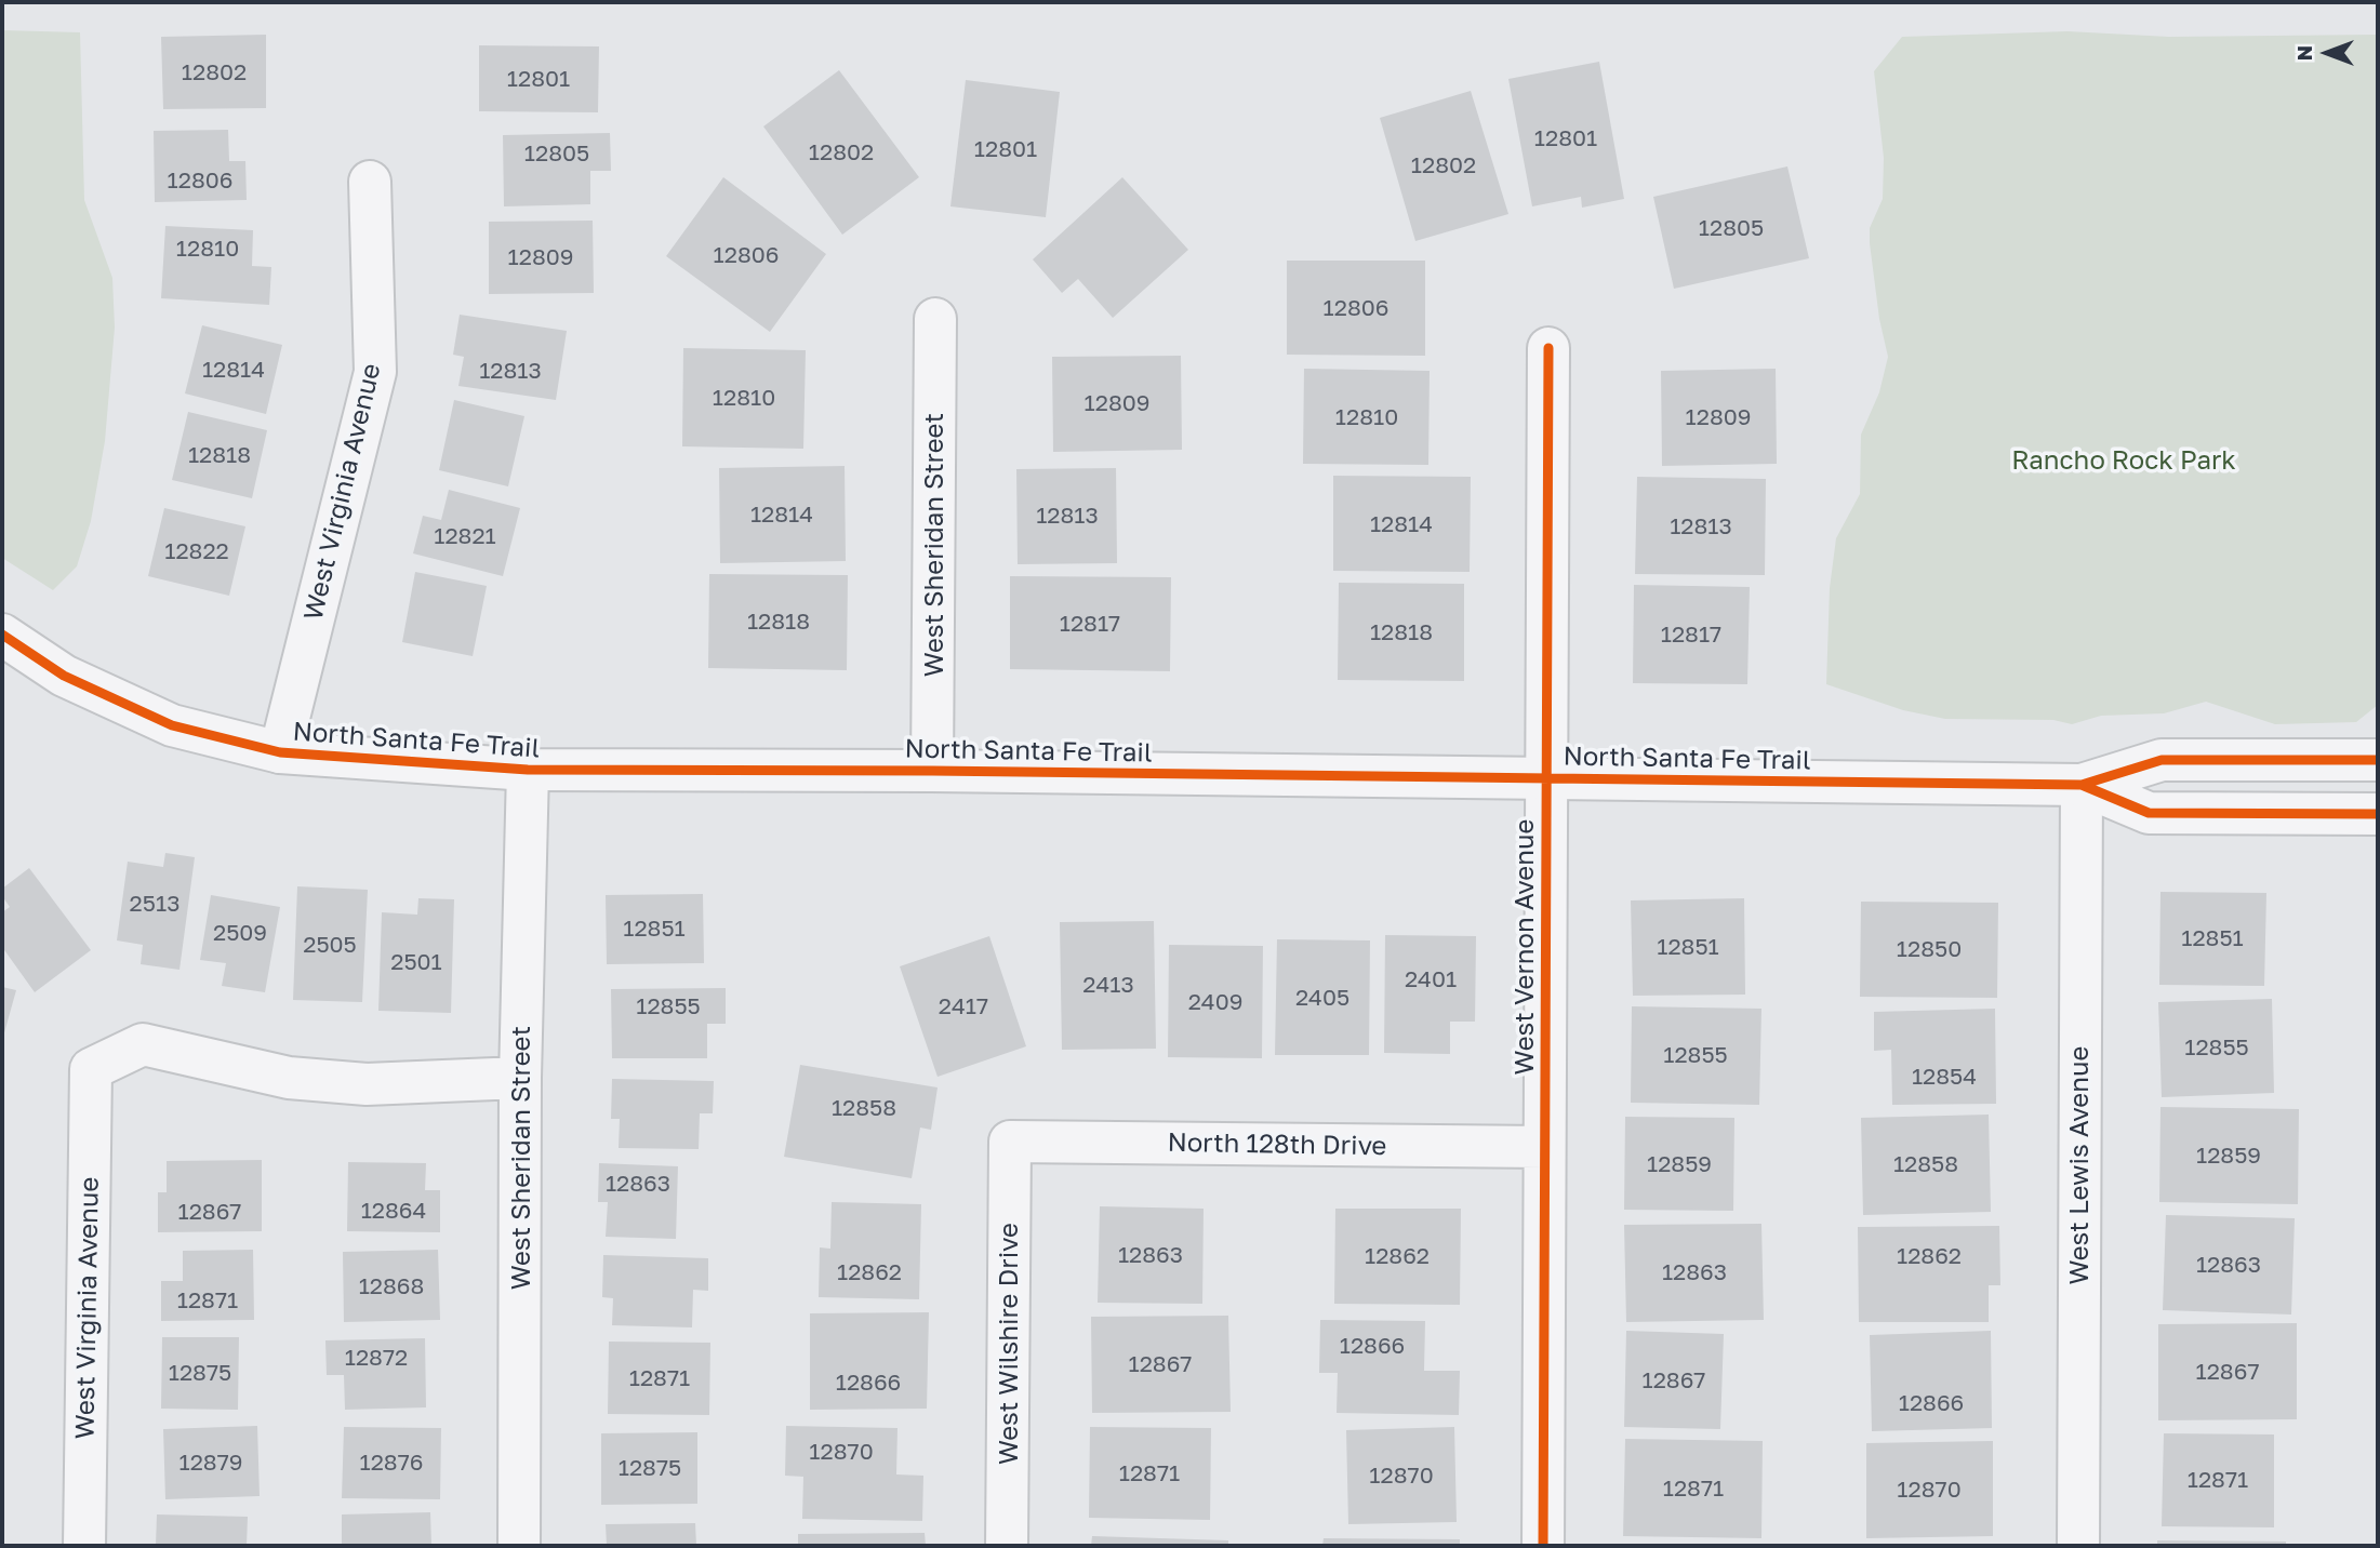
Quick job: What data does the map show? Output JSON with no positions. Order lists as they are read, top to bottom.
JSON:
{
  "streets": {
    "street": [
      "West Virginia Avenue",
      "West Sheridan Street",
      "North Santa Fe Trail",
      "West Vernon Avenue",
      "North 128th Drive",
      "West Lewis Avenue",
      "West Wilshire Drive"
    ]
  },
  "crossings": [
    ["West Virginia Avenue", "West Sheridan Street"],
    ["West Virginia Avenue", "North Santa Fe Trail"],
    ["West Sheridan Street", "North Santa Fe Trail"],
    ["North Santa Fe Trail", "West Vernon Avenue"],
    ["North Santa Fe Trail", "West Lewis Avenue"],
    ["West Vernon Avenue", "North 128th Drive"],
    ["North 128th Drive", "West Wilshire Drive"]
  ],
  "parks": ["Rancho Rock Park"],
  "house_numbers": [
    "12802",
    "12801",
    "12801",
    "12801",
    "12802",
    "12805",
    "12802",
    "12806",
    "12805",
    "12810",
    "12806",
    "12809",
    "12806",
    "12814",
    "12813",
    "12810",
    "12809",
    "12810",
    "12809",
    "12818",
    "12814",
    "12813",
    "12814",
    "12813",
    "12821",
    "12822",
    "12818",
    "12817",
    "12818",
    "12817",
    "2513",
    "12851",
    "2509",
    "12851",
    "2505",
    "12851",
    "12850",
    "2501",
    "2401",
    "2413",
    "2405",
    "2409",
    "12855",
    "2417",
    "12855",
    "12855",
    "12854",
    "12858",
    "12859",
    "12859",
    "12858",
    "12863",
    "12864",
    "12867",
    "12863",
    "12862",
    "12862",
    "12863",
    "12862",
    "12863",
    "12868",
    "12871",
    "12866",
    "12872",
    "12867",
    "12867",
    "12875",
    "12871",
    "12867",
    "12866",
    "12866",
    "12870",
    "12879",
    "12876",
    "12875",
    "12871",
    "12870",
    "12871",
    "12871",
    "12870"
  ],
  "north": "left"
}
